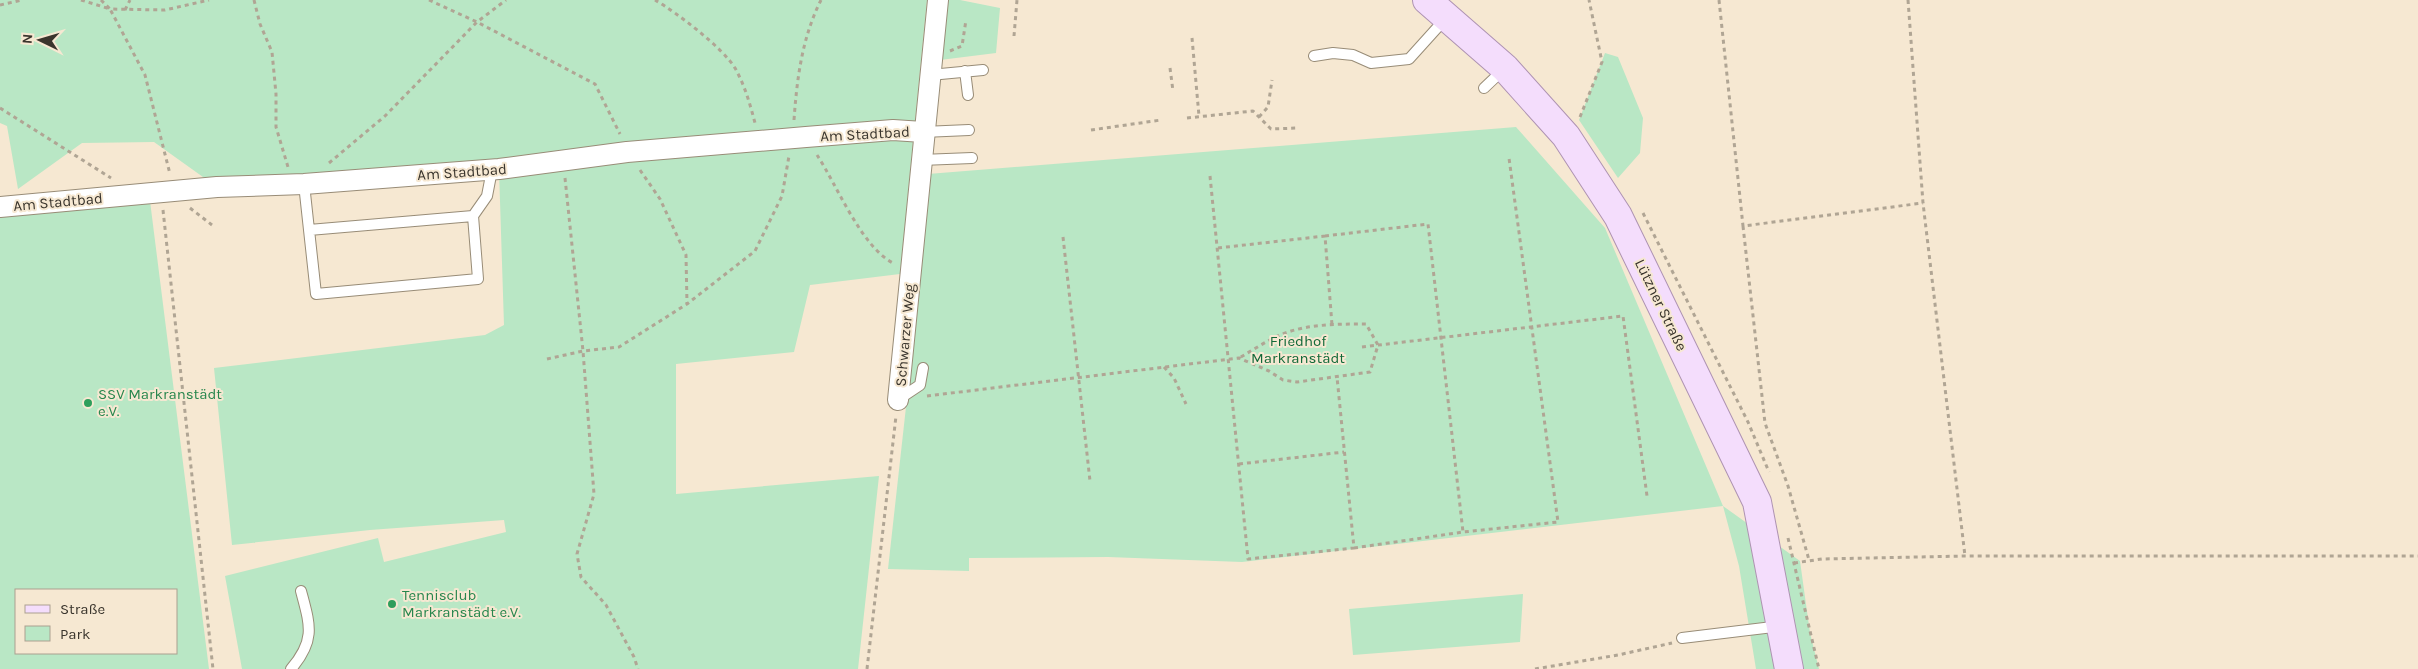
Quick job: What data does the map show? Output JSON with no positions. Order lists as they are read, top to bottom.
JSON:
{
  "streets": {
    "main road": ["Lützner Straße"],
    "street": ["Am Stadtbad", "Schwarzer Weg"]
  },
  "crossings": [
    ["Am Stadtbad", "Schwarzer Weg"]
  ],
  "parks": ["Friedhof Markranstädt"],
  "places": ["SSV Markranstädt e.V.", "Tennisclub Markranstädt e.V."],
  "legend": ["Straße", "Park"],
  "north": "left"
}
